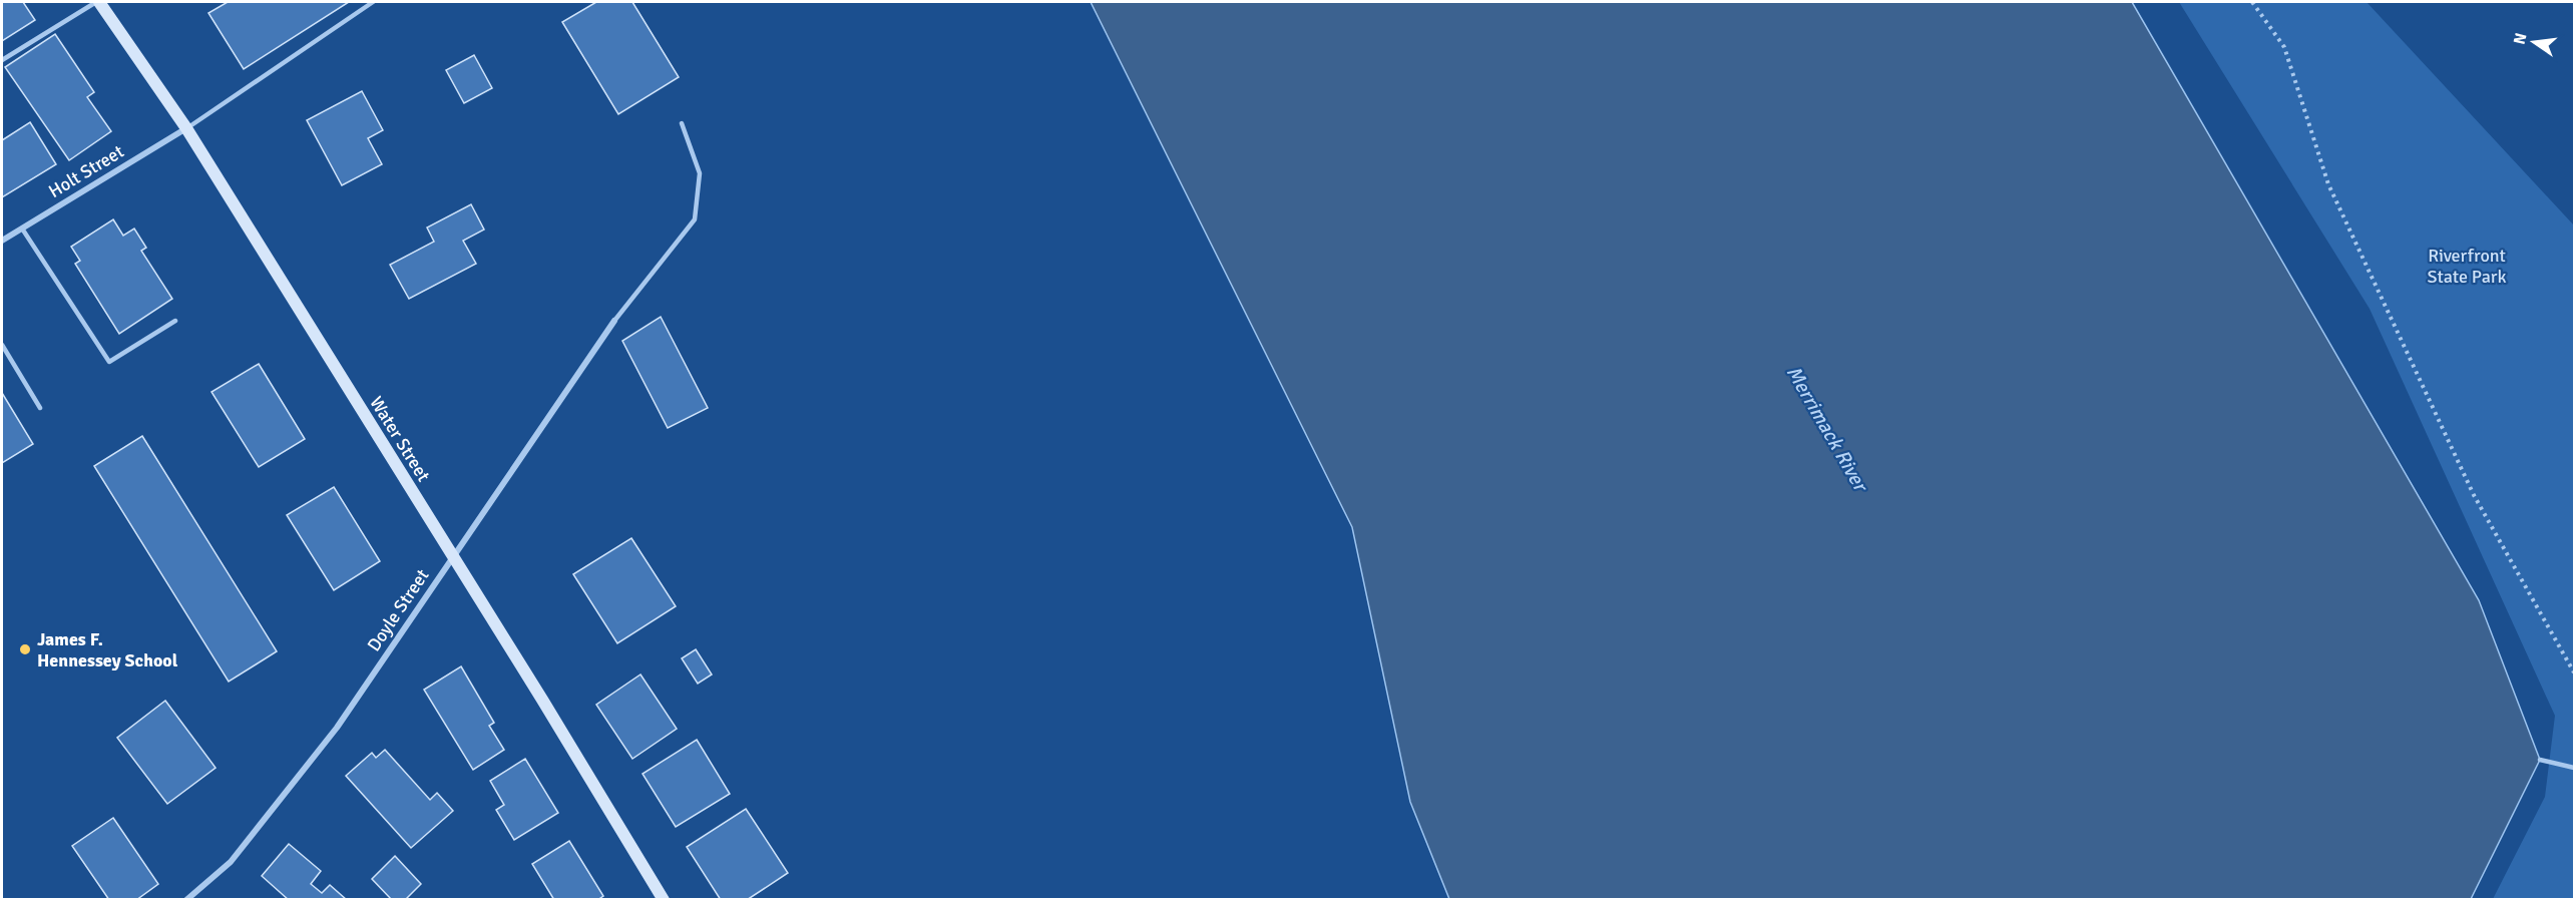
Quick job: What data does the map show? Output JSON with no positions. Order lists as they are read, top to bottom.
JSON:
{
  "streets": {
    "main road": ["Water Street"],
    "street": ["Holt Street", "Doyle Street"]
  },
  "crossings": [
    ["Holt Street", "Water Street"],
    ["Water Street", "Doyle Street"]
  ],
  "water": ["Merrimack River"],
  "parks": ["Riverfront State Park"],
  "places": ["James F. Hennessey School"],
  "north": "left"
}
